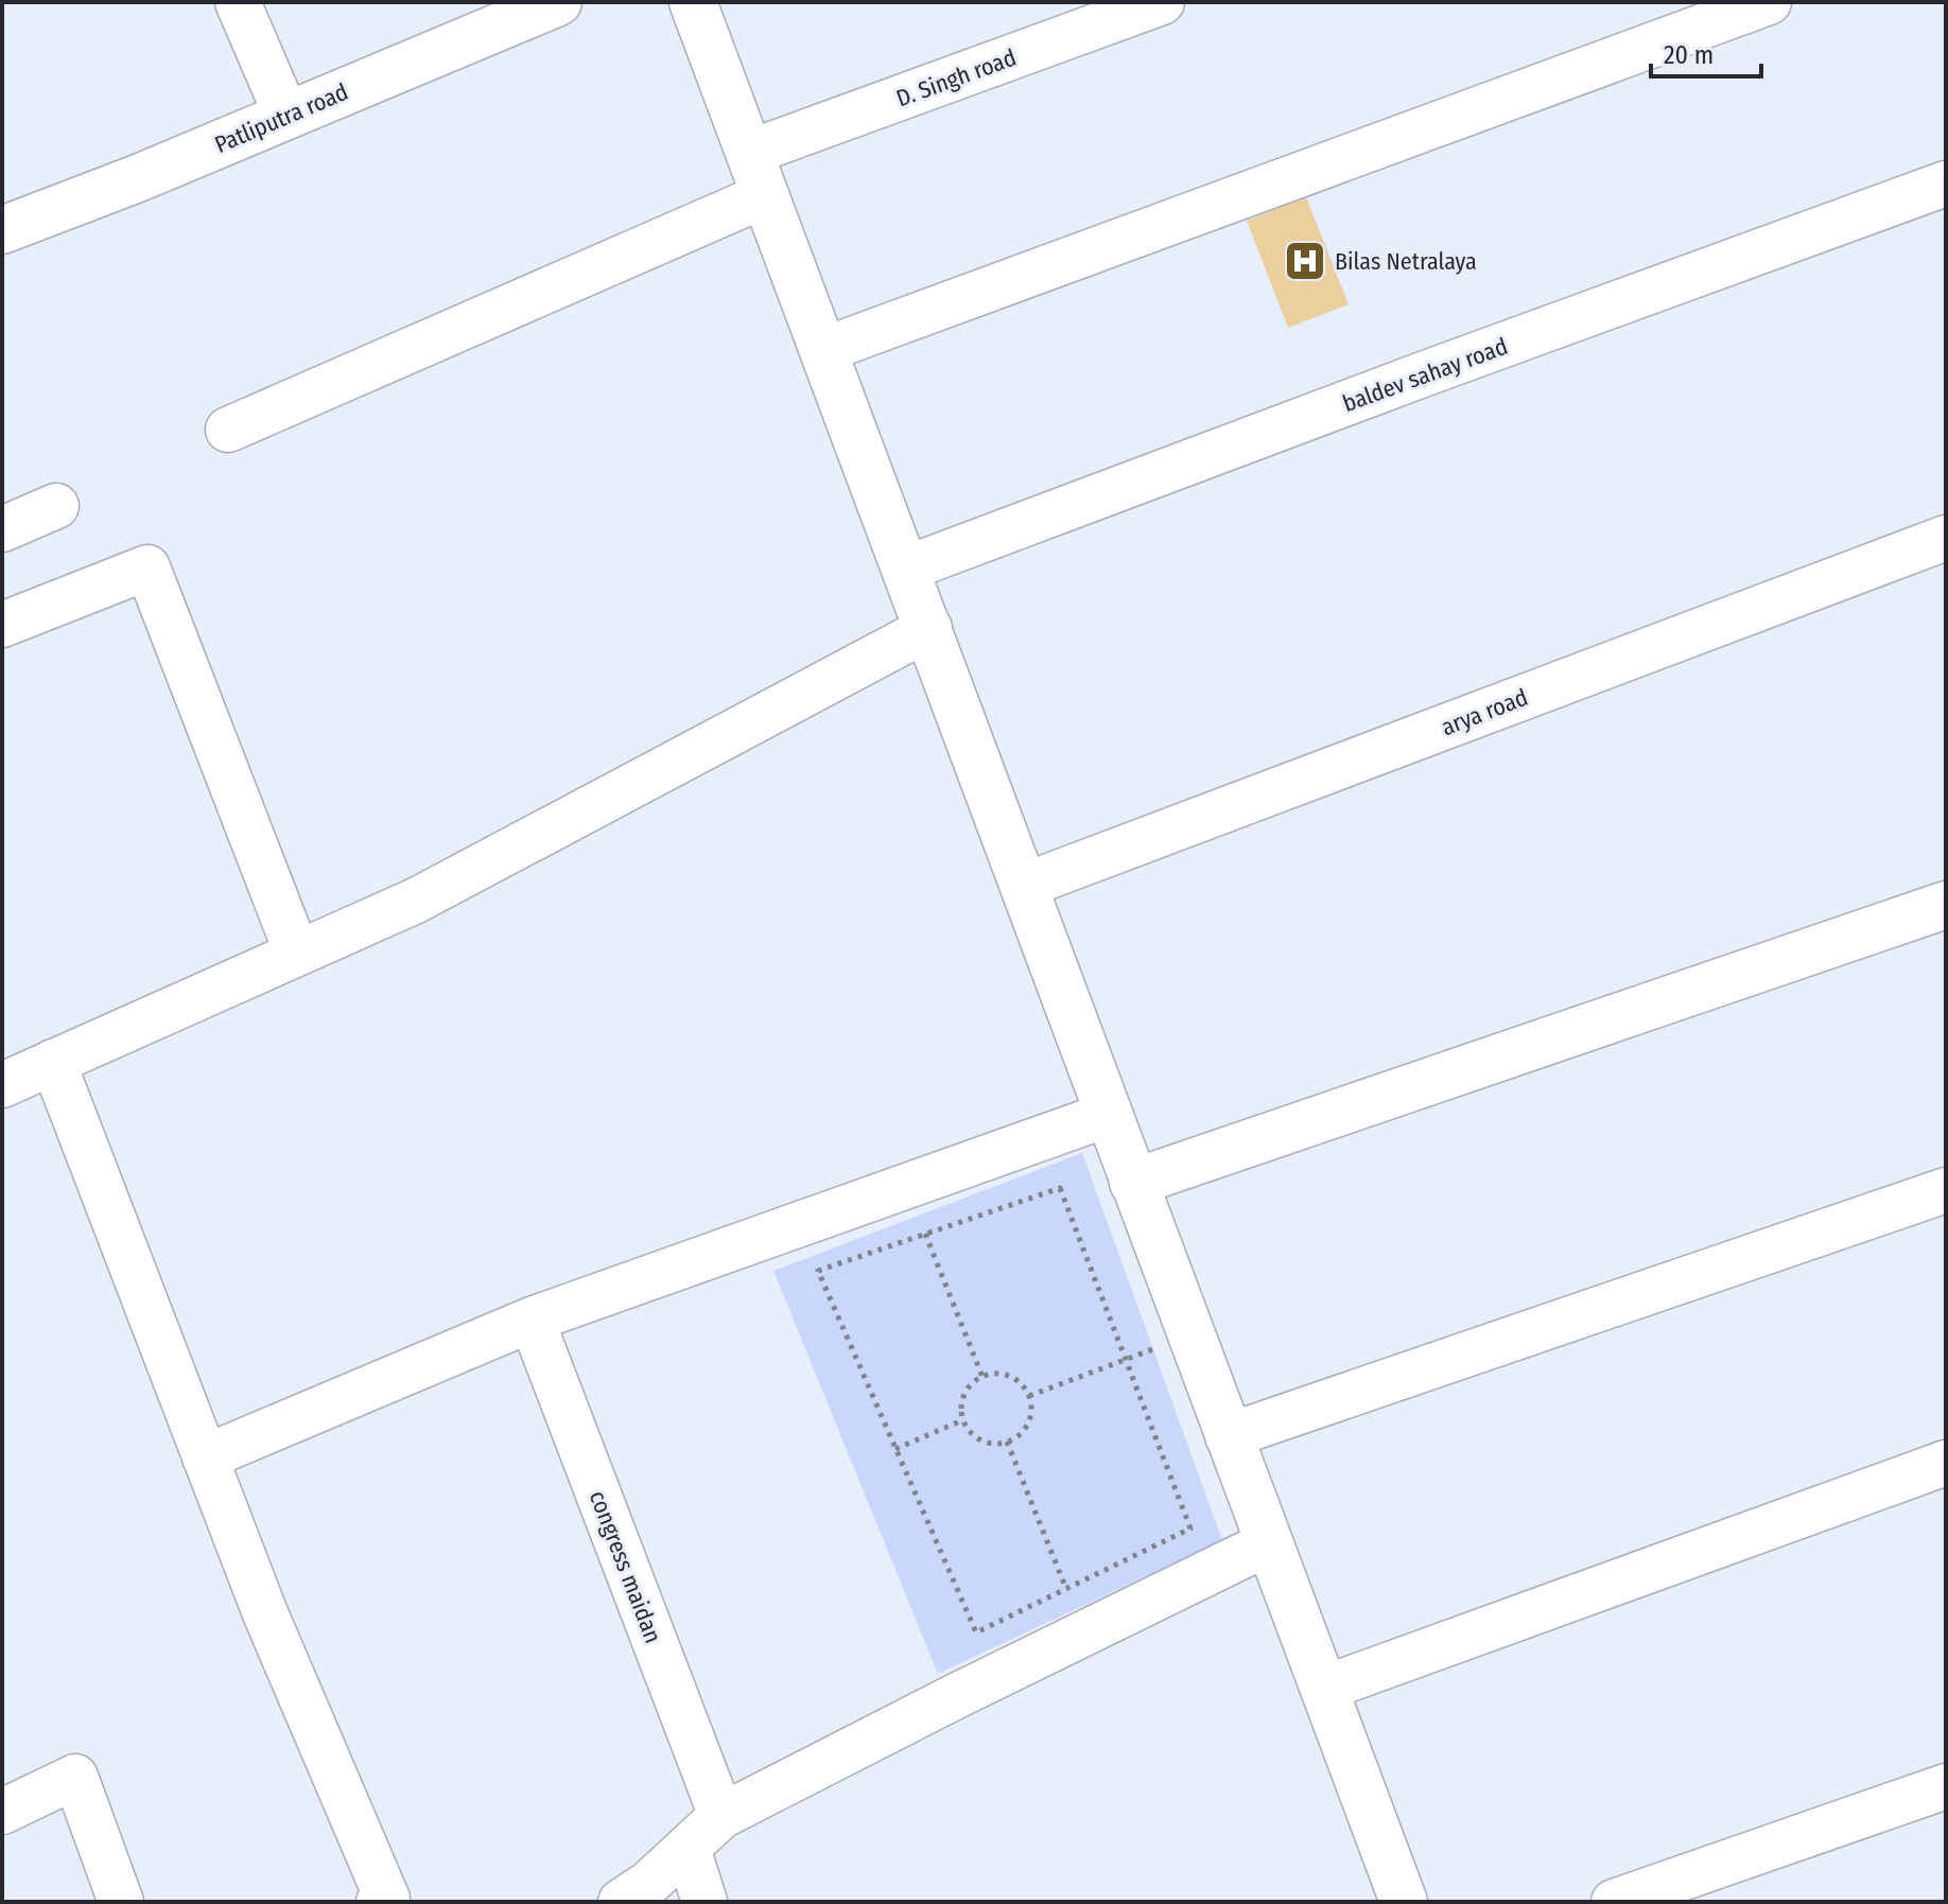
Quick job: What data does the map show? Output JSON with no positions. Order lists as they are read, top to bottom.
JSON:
{
  "streets": {
    "street": [
      "D. Singh road",
      "Patliputra road",
      "baldev sahay road",
      "arya road",
      "congress maidan"
    ]
  },
  "places": {
    "hospital": ["Bilas Netralaya"]
  },
  "scale_bar": "20 m"
}
